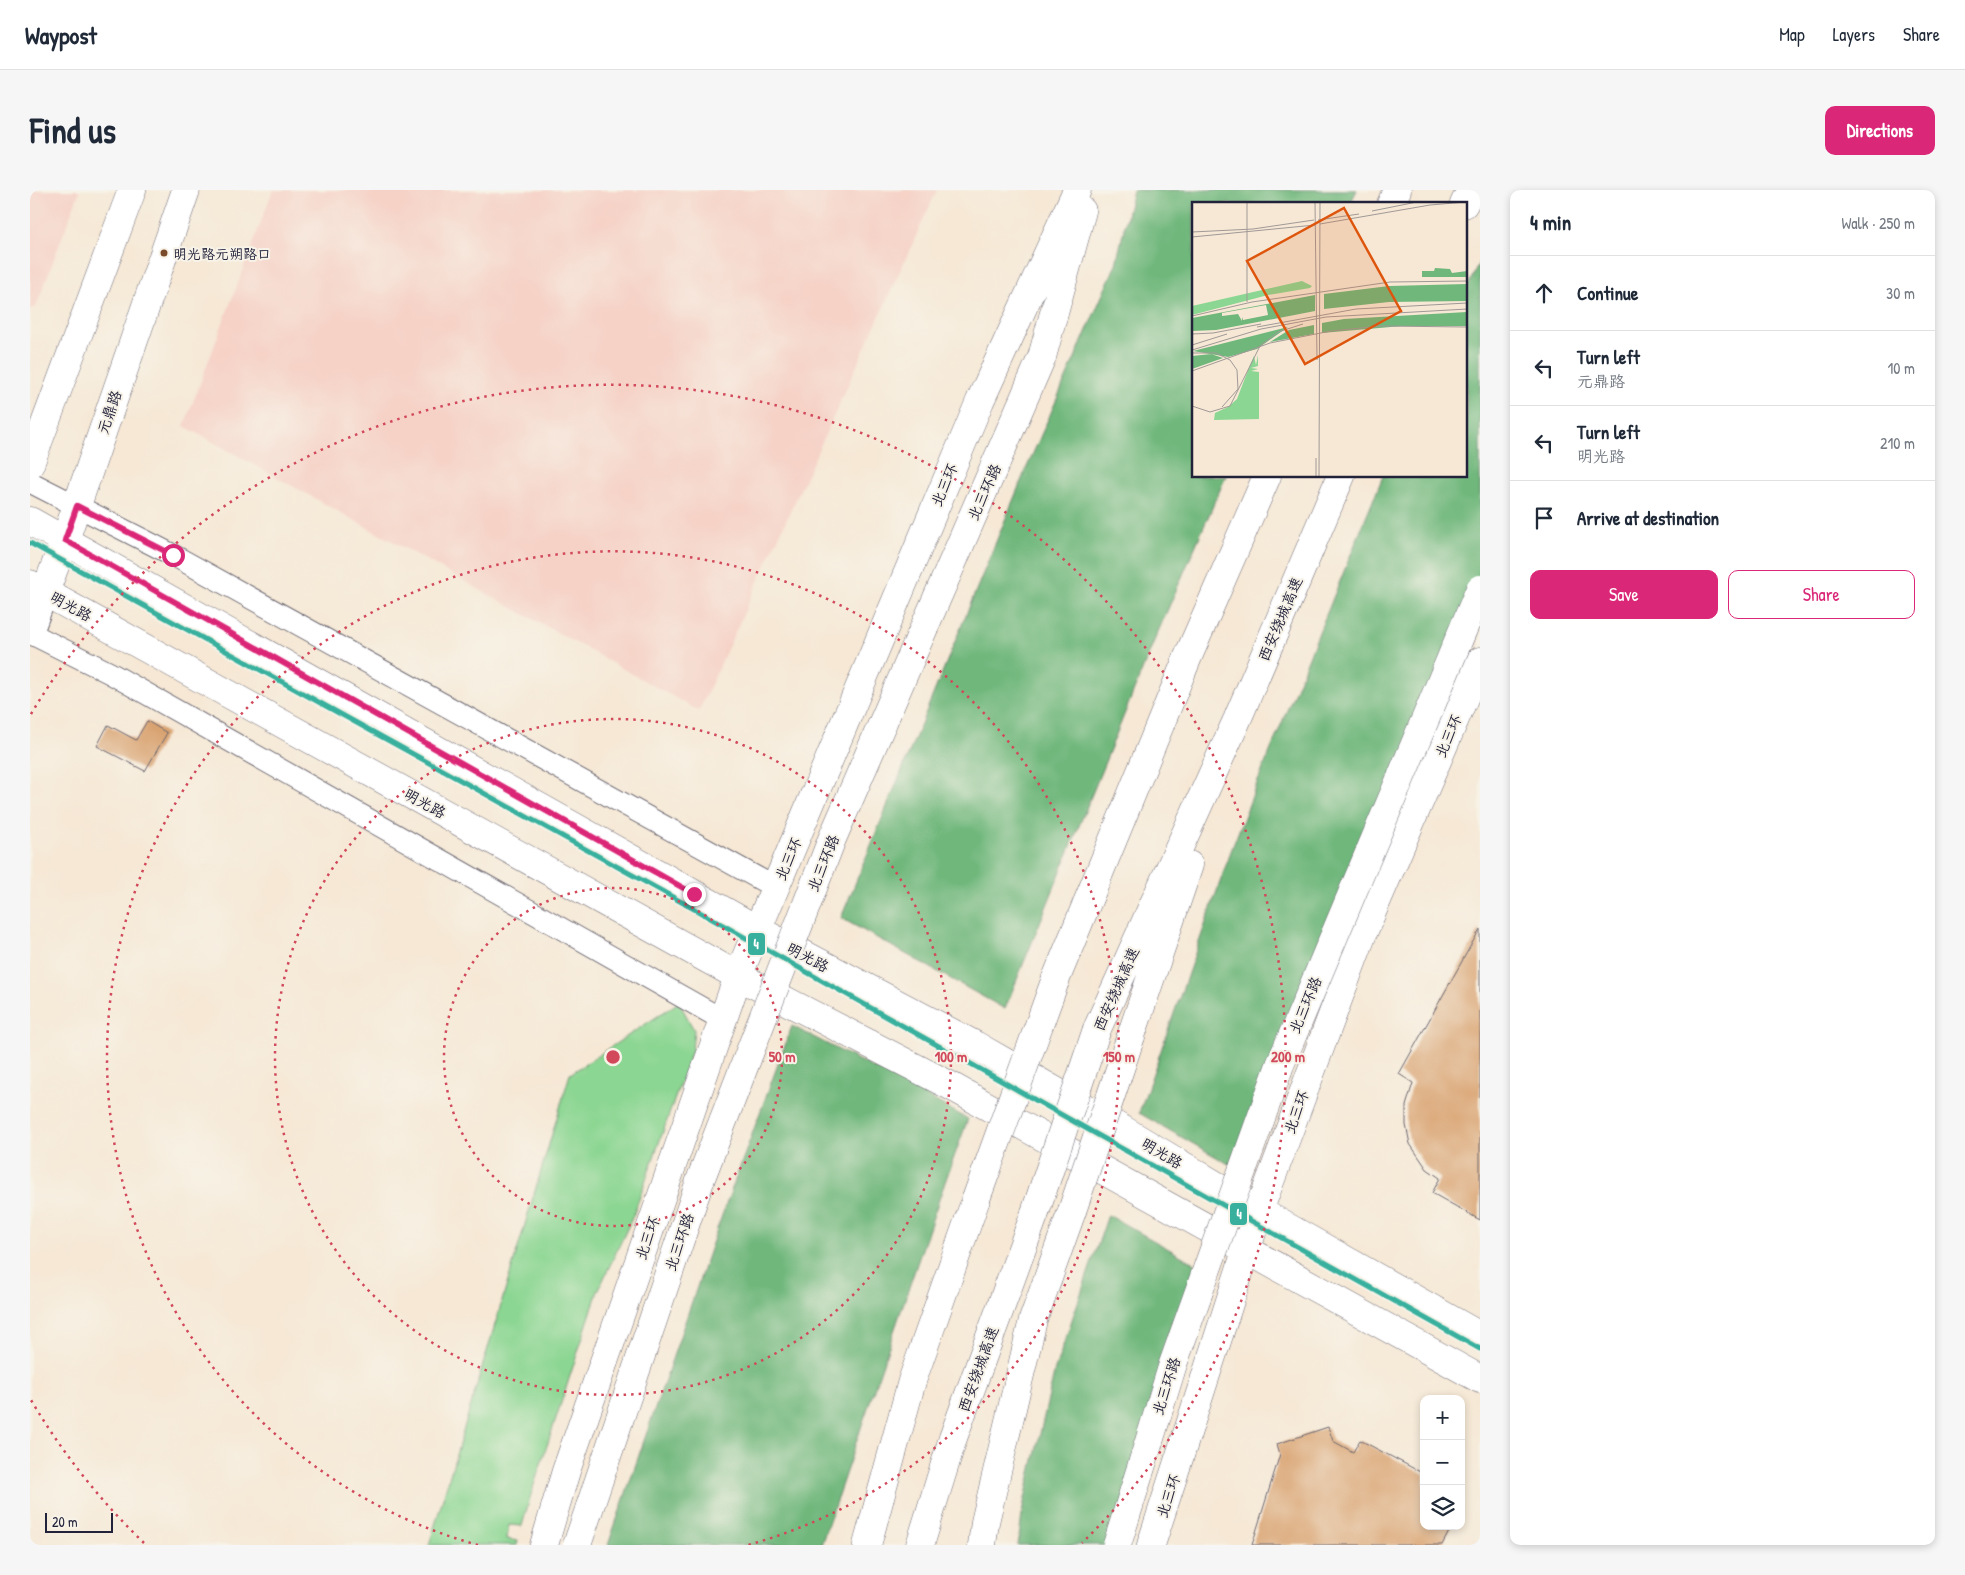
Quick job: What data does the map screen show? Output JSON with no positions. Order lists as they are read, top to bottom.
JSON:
{
  "streets": {
    "main road": [
      "元鼎路",
      "北三环",
      "北三环路",
      "明光路",
      "西安绕城高速"
    ]
  },
  "crossings": [
    ["元鼎路", "明光路"],
    ["北三环", "明光路"]
  ],
  "places": ["明光路元朔路口"],
  "lines": ["metro line 4"],
  "scale_bar": "20 m",
  "page": {
    "header": "Waypost",
    "nav": ["Map", "Layers", "Share"],
    "buttons": [
      "Directions",
      ["Save", "Share"]
    ],
    "title": "Find us",
    "heading": ["4 min", "Walk · 250 m"],
    "list": [
      ["Continue", "30 m"],
      ["Turn left", "元鼎路", "10 m"],
      ["Turn left", "明光路", "210 m"],
      "Arrive at destination"
    ],
    "map_buttons": ["+", "−"],
    "scale": "20 m"
  },
  "rings": [
    "50 m",
    "100 m",
    "150 m",
    "200 m"
  ]
}
